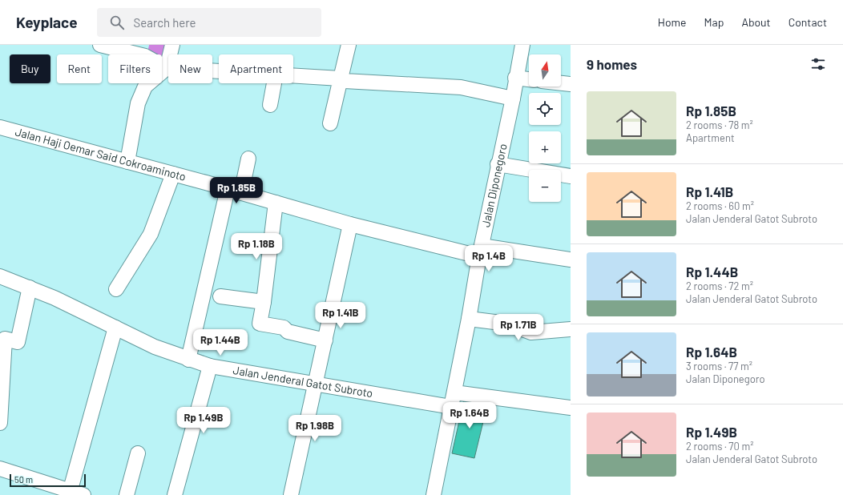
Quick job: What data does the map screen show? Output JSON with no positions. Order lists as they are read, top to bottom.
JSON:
{
  "streets": {
    "street": ["Jalan Haji Oemar Said Cokroaminoto", "Jalan Diponegoro", "Jalan Jenderal Gatot Subroto"]
  },
  "crossings": [
    ["Jalan Haji Oemar Said Cokroaminoto", "Jalan Diponegoro"],
    ["Jalan Diponegoro", "Jalan Jenderal Gatot Subroto"]
  ],
  "scale_bar": "50 m",
  "north": "top",
  "page": {
    "header": "Keyplace",
    "search": "Search here",
    "nav": [
      "Home",
      "Map",
      "About",
      "Contact"
    ],
    "heading": "9 homes",
    "map_buttons": ["+", "−"],
    "chip": [
      "Buy",
      "Rent",
      "Filters",
      "New",
      "Apartment"
    ],
    "list": [
      {
        "name": "Rp 1.85B",
        "note": "2 rooms · 78 m² · Apartment"
      },
      {
        "name": "Rp 1.41B",
        "note": "2 rooms · 60 m² · Jalan Jenderal Gatot Subroto"
      },
      {
        "name": "Rp 1.44B",
        "note": "2 rooms · 72 m² · Jalan Jenderal Gatot Subroto"
      },
      {
        "name": "Rp 1.64B",
        "note": "3 rooms · 77 m² · Jalan Diponegoro"
      },
      {
        "name": "Rp 1.49B",
        "note": "2 rooms · 70 m² · Jalan Jenderal Gatot Subroto"
      }
    ],
    "price": [
      "Rp 1.85B",
      "Rp 1.18B",
      "Rp 1.4B",
      "Rp 1.41B",
      "Rp 1.71B",
      "Rp 1.44B",
      "Rp 1.64B",
      "Rp 1.49B",
      "Rp 1.98B"
    ],
    "scale": "50 m"
  }
}
